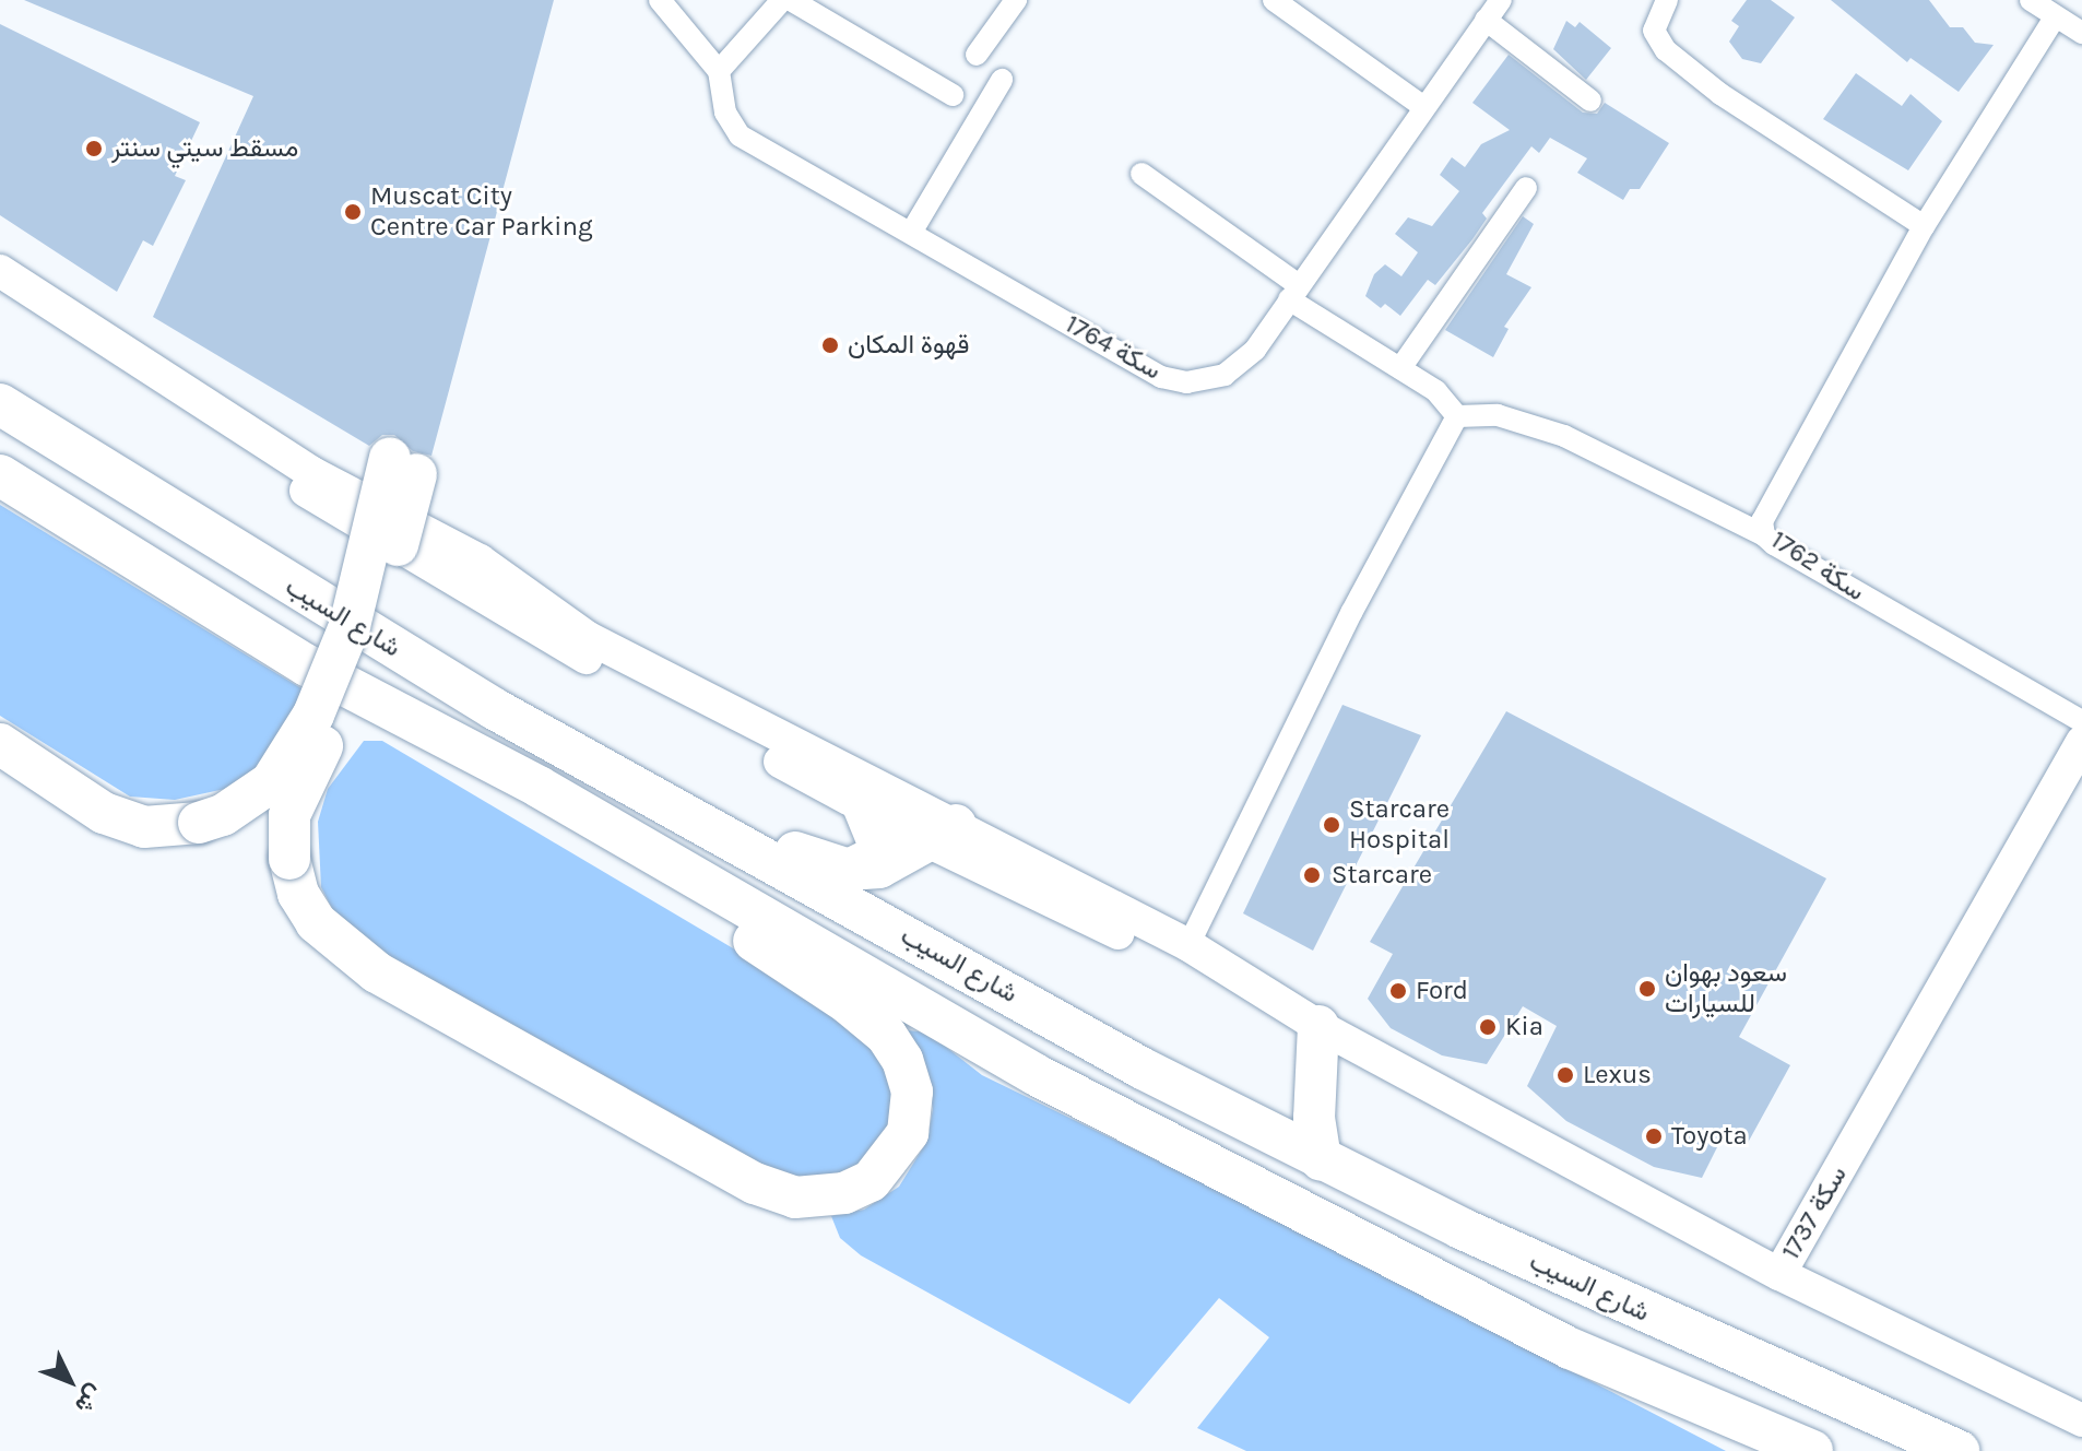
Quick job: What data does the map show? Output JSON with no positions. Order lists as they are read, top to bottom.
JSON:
{
  "streets": {
    "highway": ["شارع السيب"],
    "street": ["سكة 1764", "سكة 1762", "سكة 1737"]
  },
  "places": [
    "مسقط سيتي سنتر",
    "Muscat City Centre Car Parking",
    "قهوة المكان",
    "Starcare Hospital",
    "Starcare",
    "سعود بهوان للسيارات",
    "Ford",
    "Kia",
    "Lexus",
    "Toyota"
  ],
  "north": "bottom right"
}
